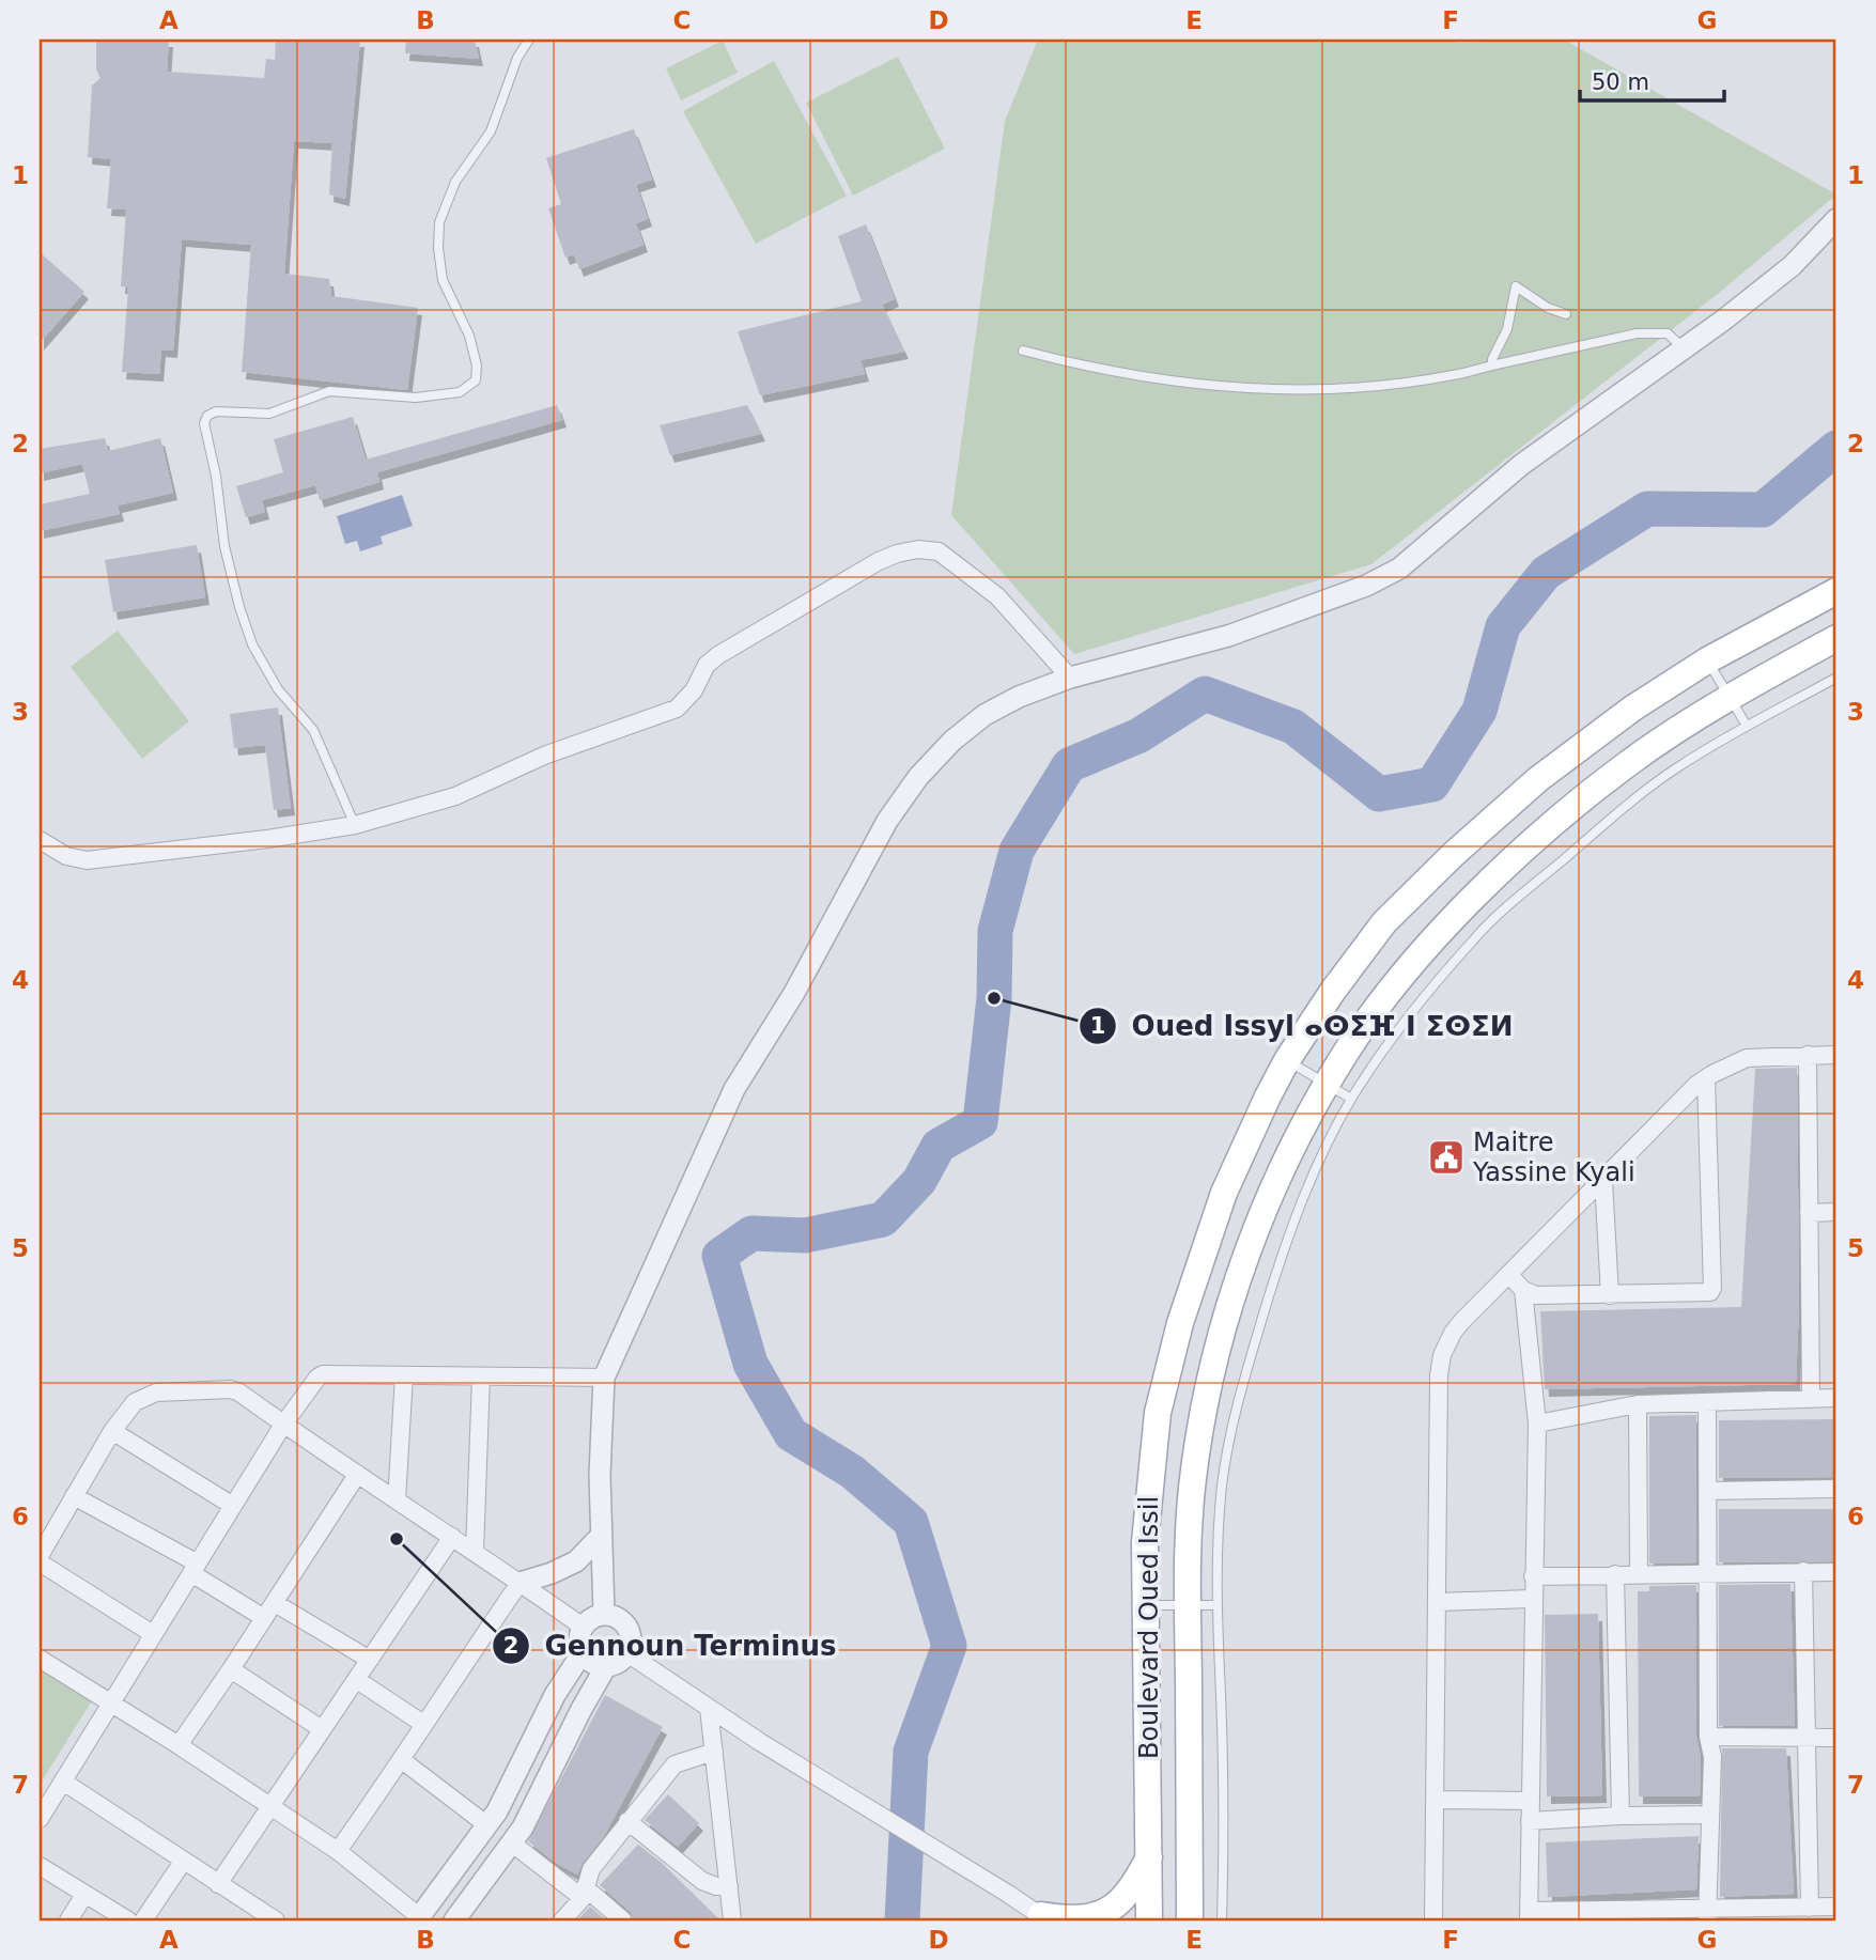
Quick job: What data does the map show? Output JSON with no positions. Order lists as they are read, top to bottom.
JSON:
{
  "streets": {
    "main road": ["Boulevard Oued Issil"]
  },
  "places": {
    "other": ["Oued Issyl ⴰⵙⵉⴼ ⵏ ⵉⵙⵉⵍ", "Gennoun Terminus"],
    "public building": ["Maitre Yassine Kyali"]
  },
  "scale_bar": "50 m",
  "grid": {
    "columns": [
      "A",
      "B",
      "C",
      "D",
      "E",
      "F",
      "G"
    ],
    "rows": [
      "1",
      "2",
      "3",
      "4",
      "5",
      "6",
      "7"
    ]
  }
}
